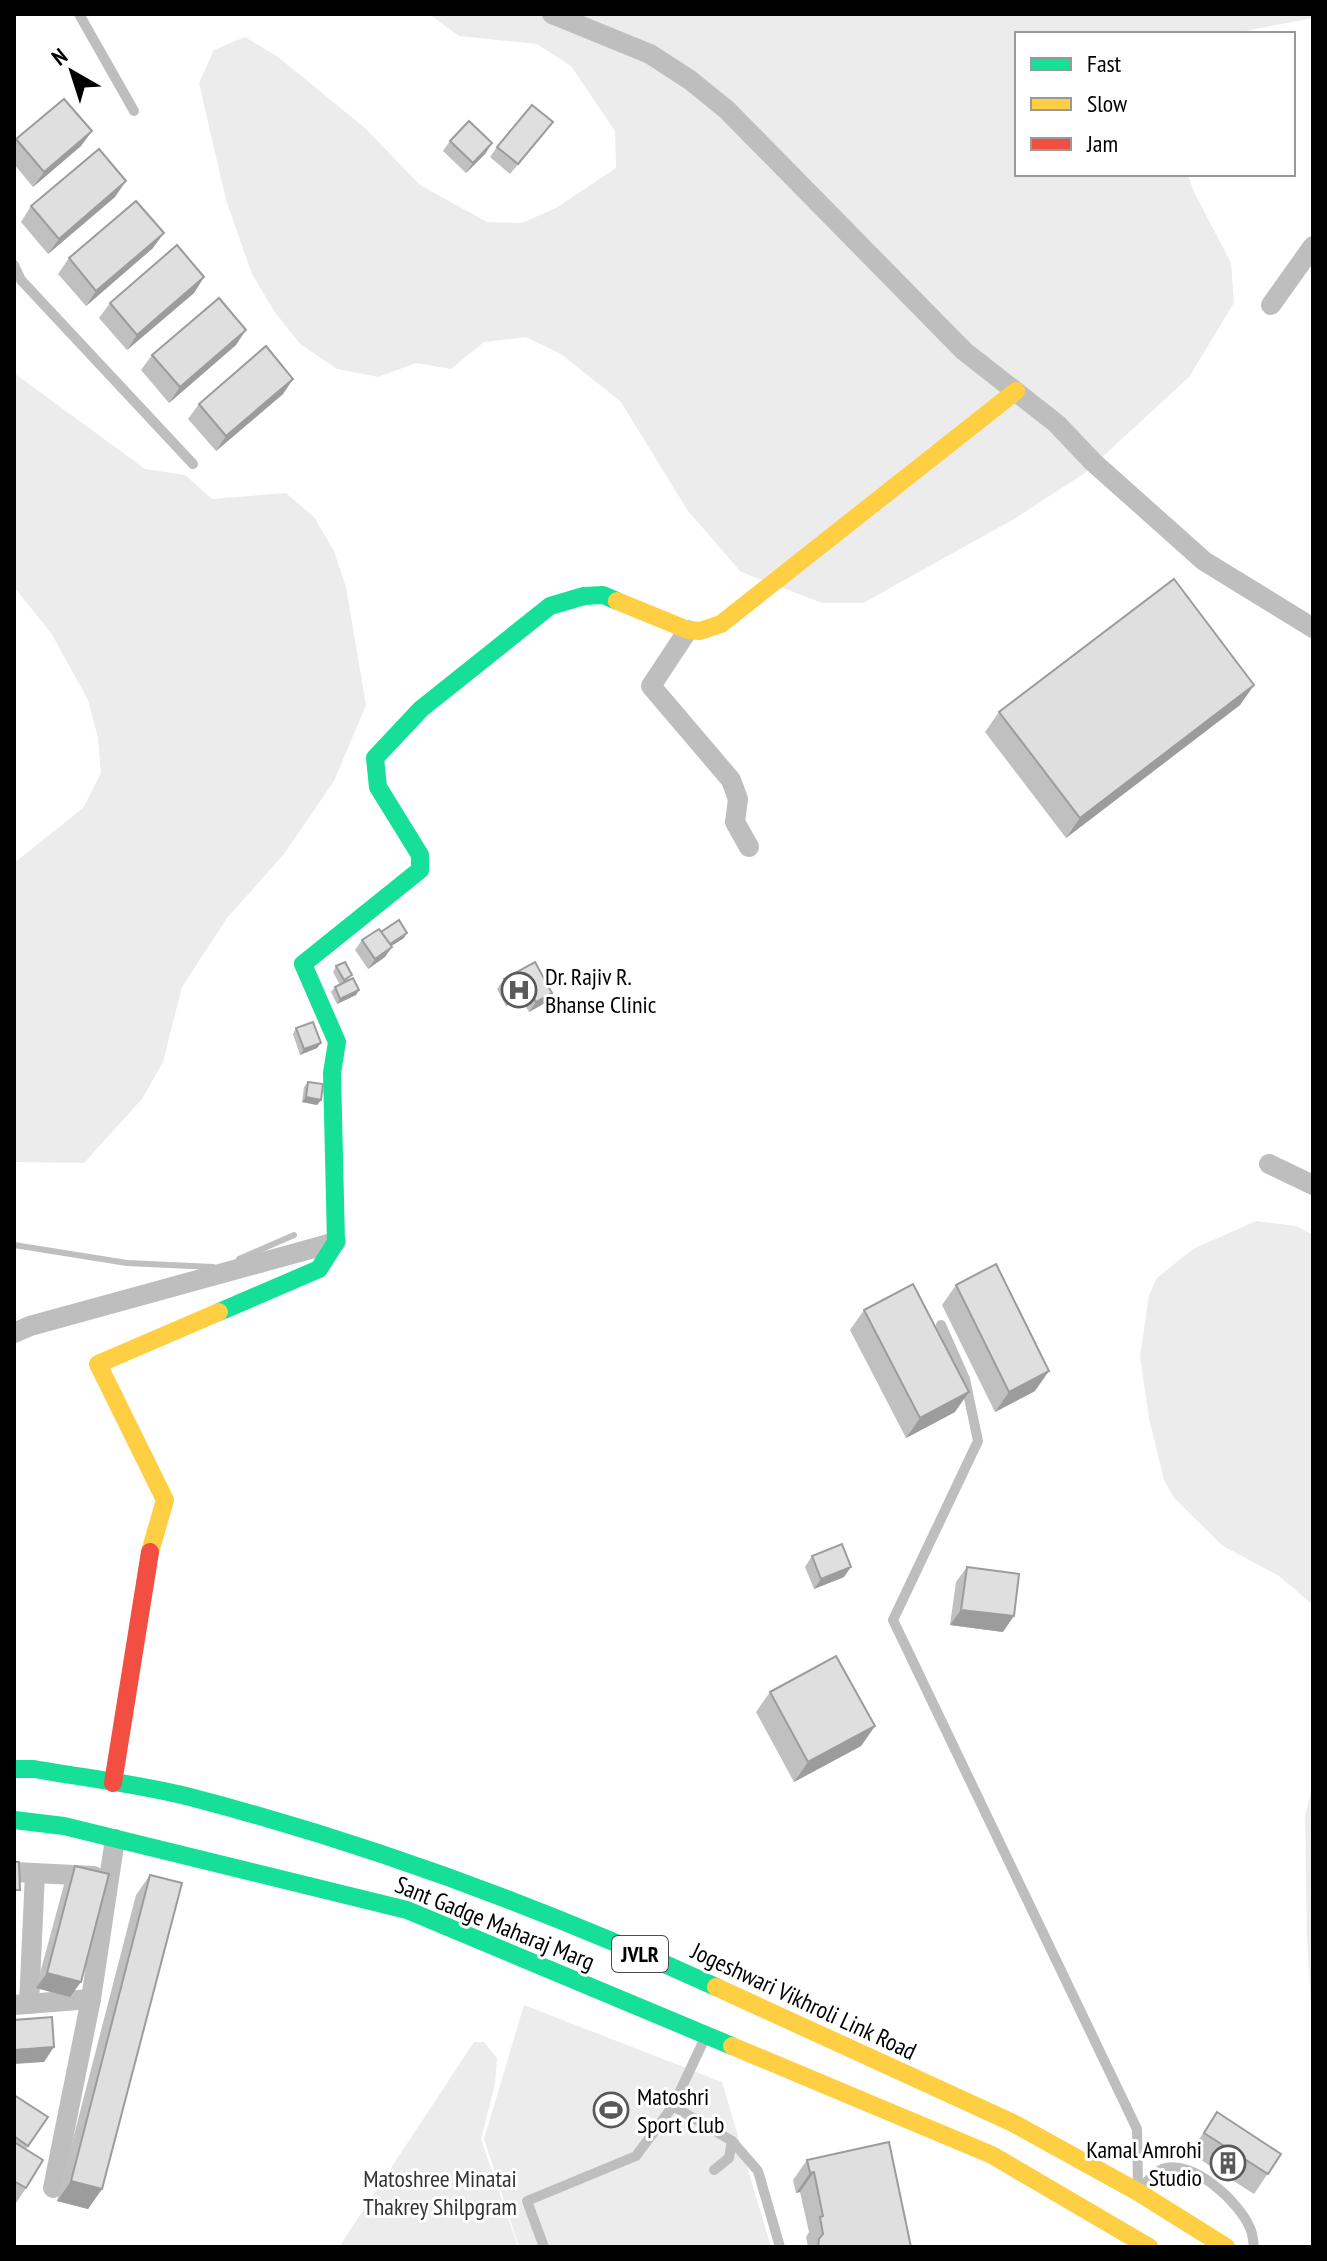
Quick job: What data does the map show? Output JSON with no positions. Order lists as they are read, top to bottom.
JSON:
{
  "streets": {
    "main road": ["Sant Gadge Maharaj Marg", "JVLR", "Jogeshwari Vikhroli Link Road"]
  },
  "parks": ["Matoshree Minatai Thakrey Shilpgram"],
  "places": {
    "hospital": ["Dr. Rajiv R. Bhanse Clinic"],
    "sports": ["Matoshri Sport Club"],
    "building": ["Kamal Amrohi Studio"]
  },
  "legend": ["Fast", "Slow", "Jam"],
  "north": "top left"
}
